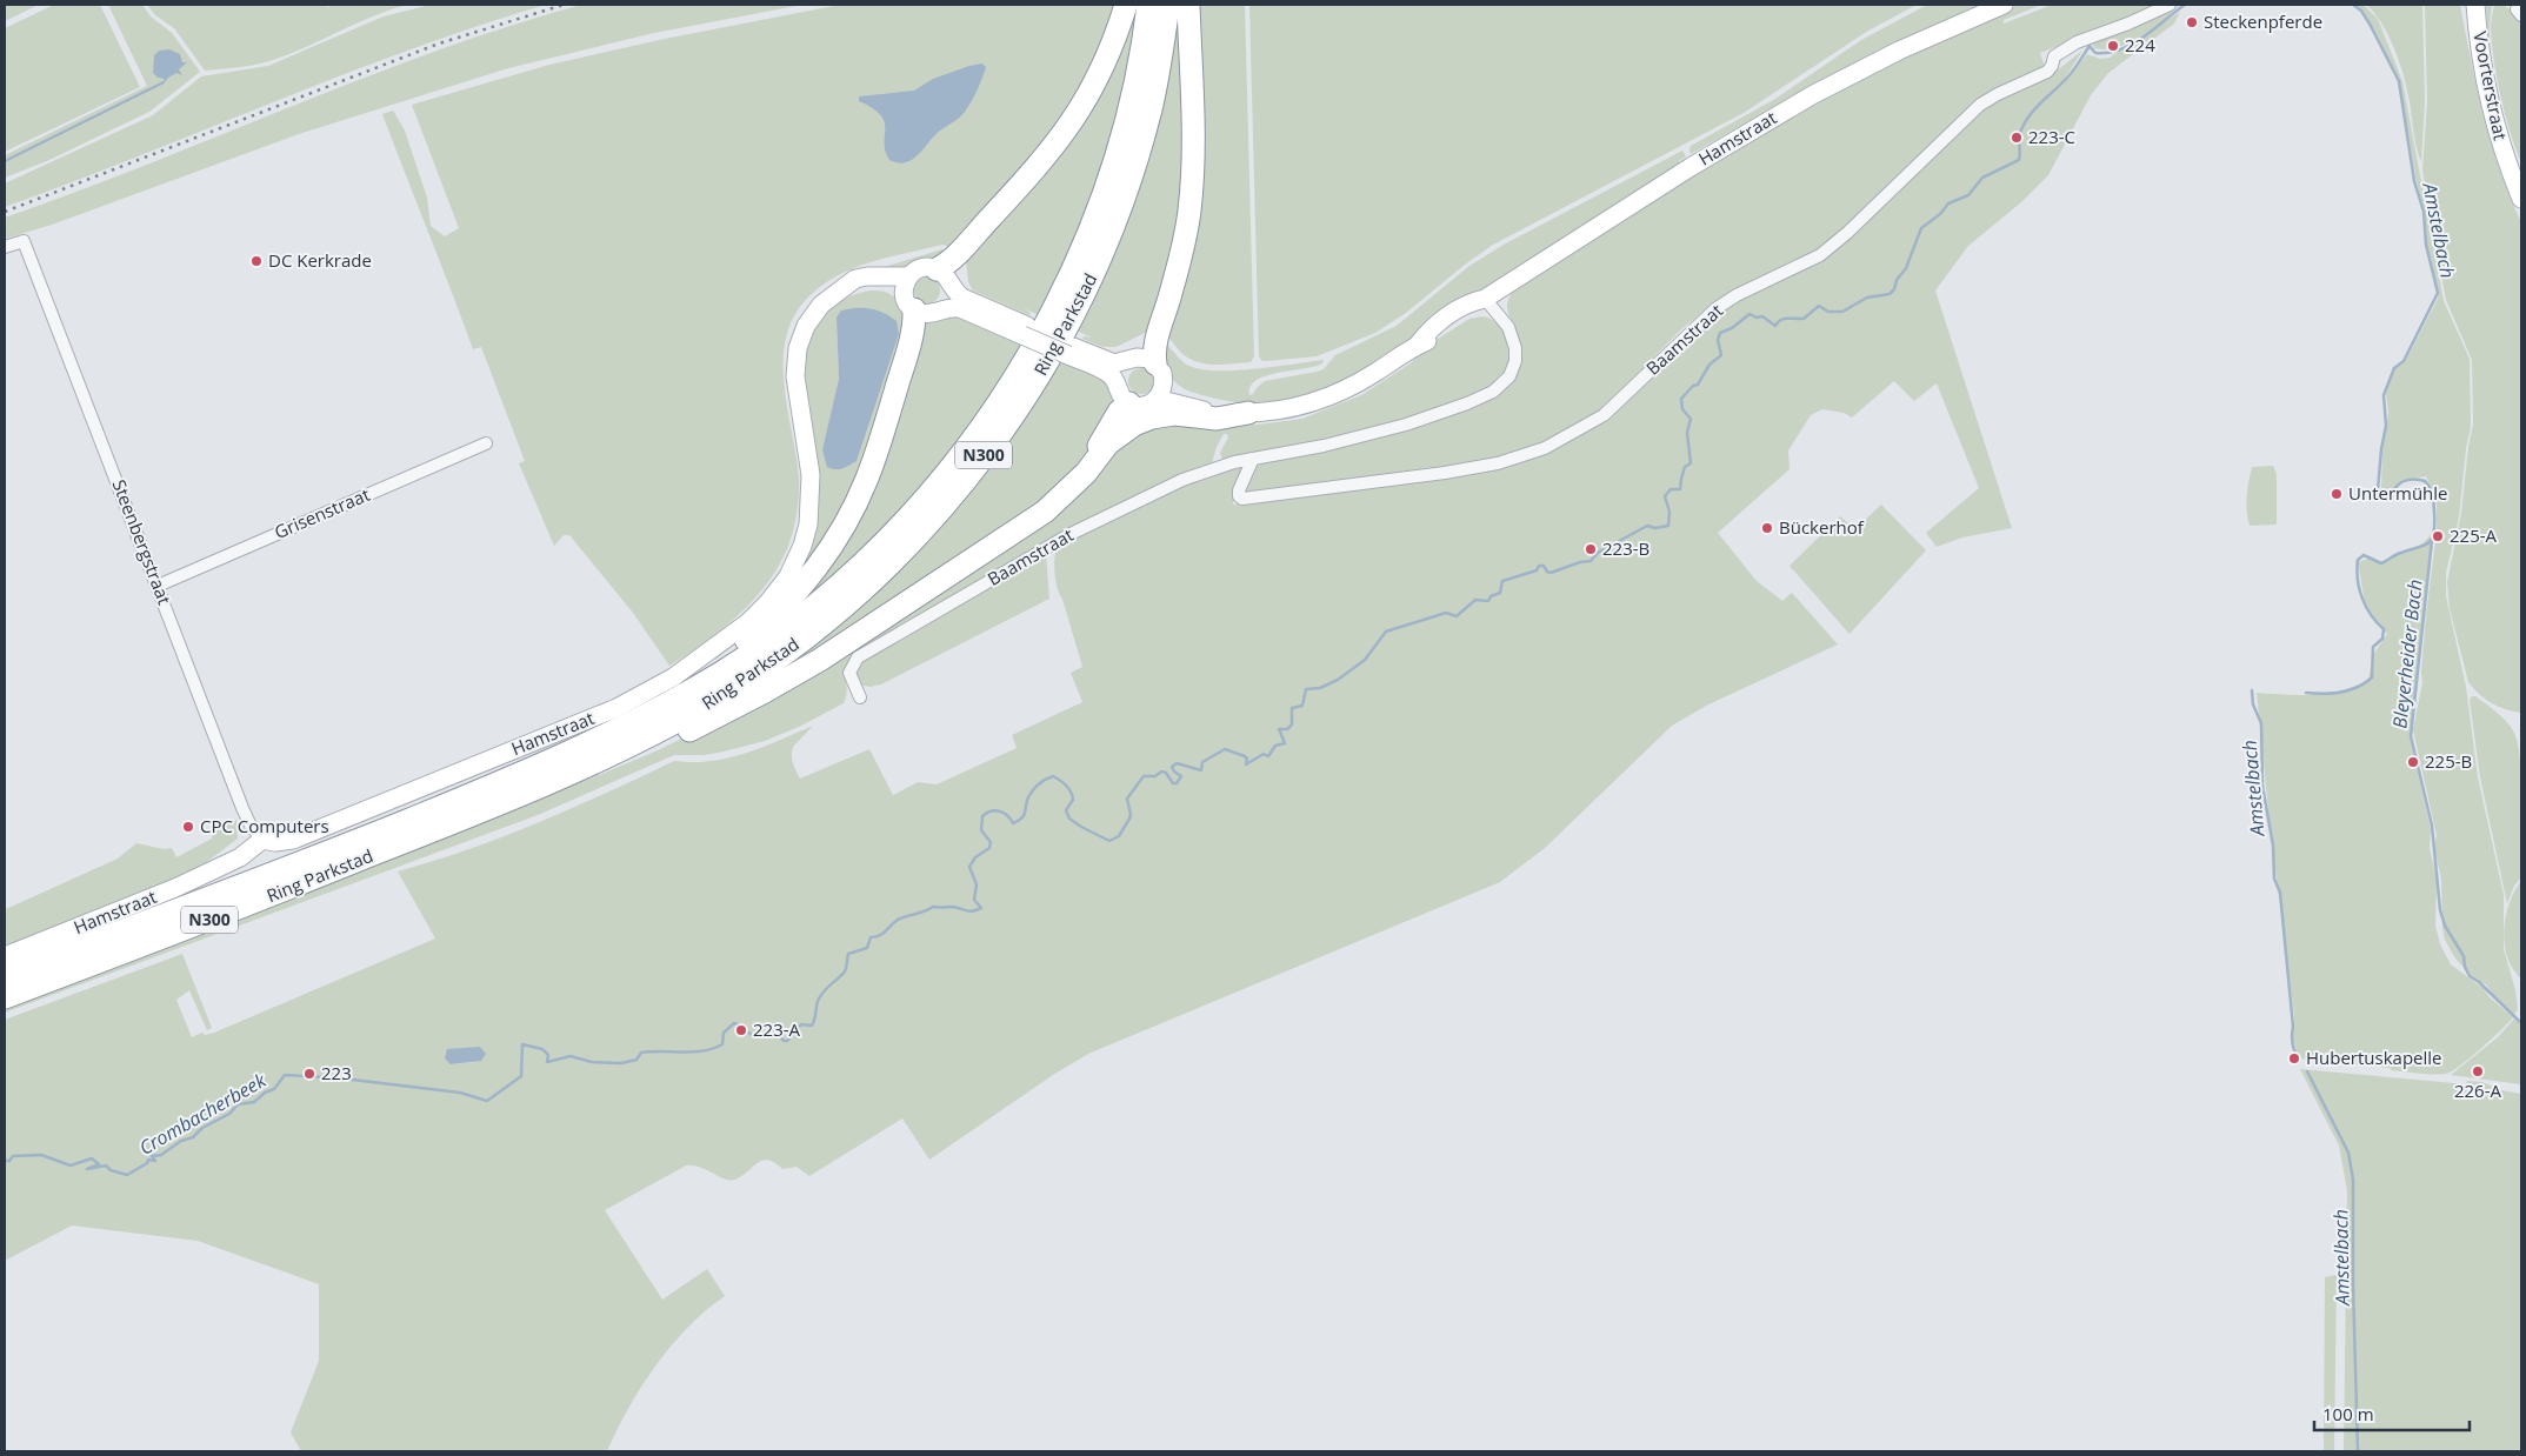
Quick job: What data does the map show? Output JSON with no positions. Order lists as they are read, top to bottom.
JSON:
{
  "streets": {
    "highway": ["Ring Parkstad", "N300"],
    "main road": ["Voorterstraat", "Hamstraat"],
    "street": ["Baamstraat", "Grisenstraat", "Steenbergstraat"]
  },
  "crossings": [
    ["Hamstraat", "Baamstraat"],
    ["Hamstraat", "N300"],
    ["Hamstraat", "Steenbergstraat"],
    ["Ring Parkstad", "N300"],
    ["Grisenstraat", "Steenbergstraat"]
  ],
  "water": ["Amstelbach", "Bleyerheider Bach", "Crombacherbeek"],
  "places": [
    "Steckenpferde",
    "224",
    "223-C",
    "DC Kerkrade",
    "Untermühle",
    "Bückerhof",
    "225-A",
    "223-B",
    "225-B",
    "CPC Computers",
    "223-A",
    "Hubertuskapelle",
    "226-A",
    "223"
  ],
  "scale_bar": "100 m"
}
